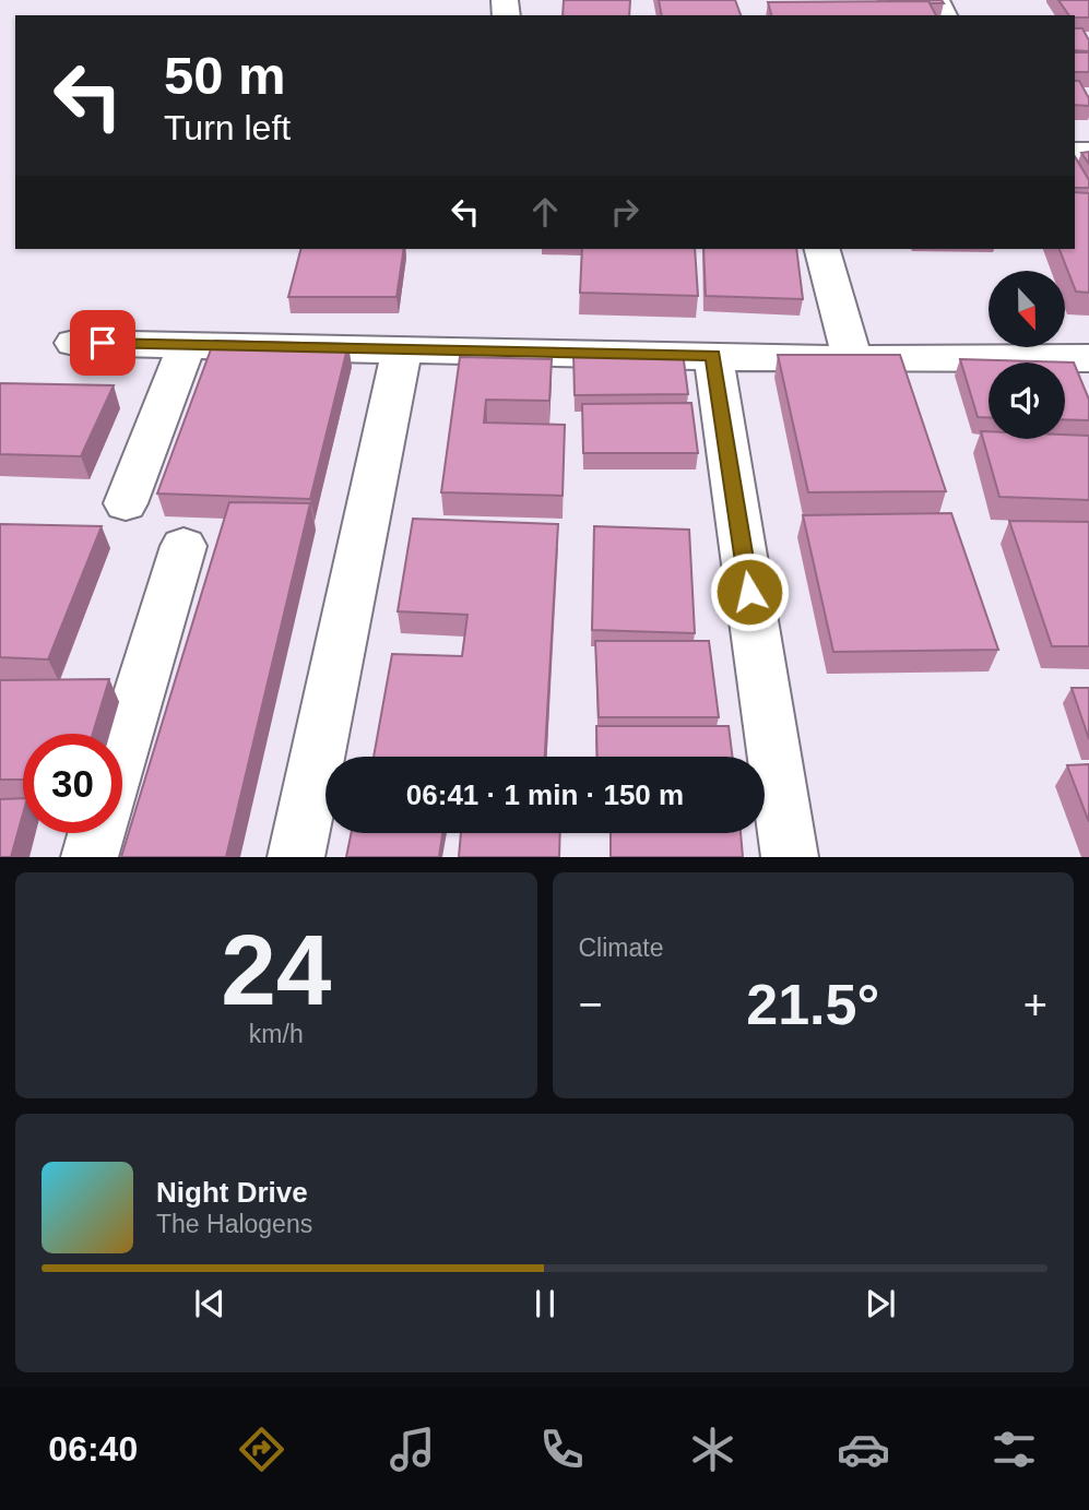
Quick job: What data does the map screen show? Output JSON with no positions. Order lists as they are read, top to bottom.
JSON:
{
  "north": "bottom",
  "page": {
    "turn": ["50 m", "Turn left"],
    "limit": "30",
    "trip": "06:41 · 1 min · 150 m",
    "tile": [
      ["24", "km/h"],
      "Climate"
    ],
    "heat": ["−", "21.5°", "+"],
    "song": ["Night Drive", "The Halogens"],
    "tabs": "06:40"
  }
}
